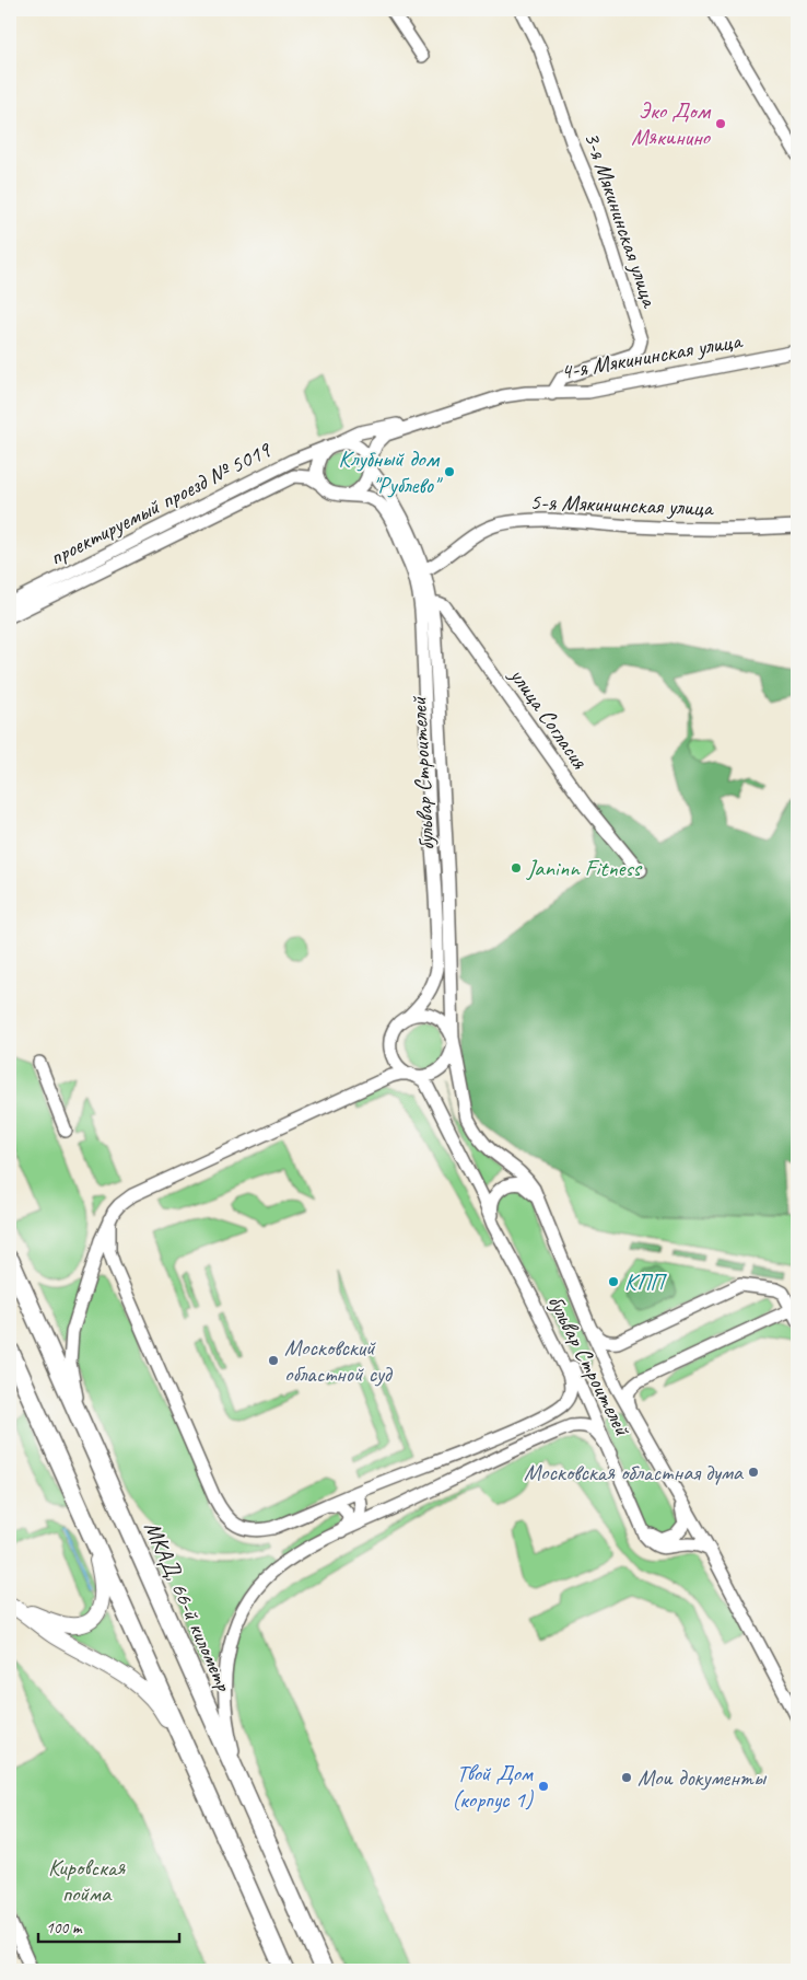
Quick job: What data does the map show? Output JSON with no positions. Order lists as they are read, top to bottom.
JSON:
{
  "streets": {
    "highway": ["МКАД, 66-й километр"],
    "street": [
      "3-я Мякининская улица",
      "4-я Мякининская улица",
      "проектируемый проезд № 5019",
      "5-я Мякининская улица",
      "улица Согласия",
      "бульвар Строителей"
    ]
  },
  "crossings": [
    ["3-я Мякининская улица", "4-я Мякининская улица"],
    ["4-я Мякининская улица", "проектируемый проезд № 5019"],
    ["4-я Мякининская улица", "бульвар Строителей"],
    ["проектируемый проезд № 5019", "бульвар Строителей"],
    ["5-я Мякининская улица", "бульвар Строителей"],
    ["улица Согласия", "бульвар Строителей"]
  ],
  "parks": ["Кировская пойма"],
  "places": [
    "Эко Дом Мякинино",
    "Клубный дом \"Рублево\"",
    "Janinn Fitness",
    "КПП",
    "Московский областной суд",
    "Московская областная дума",
    "Мои документы",
    "Твой Дом (корпус 1)"
  ],
  "scale_bar": "100 m"
}
